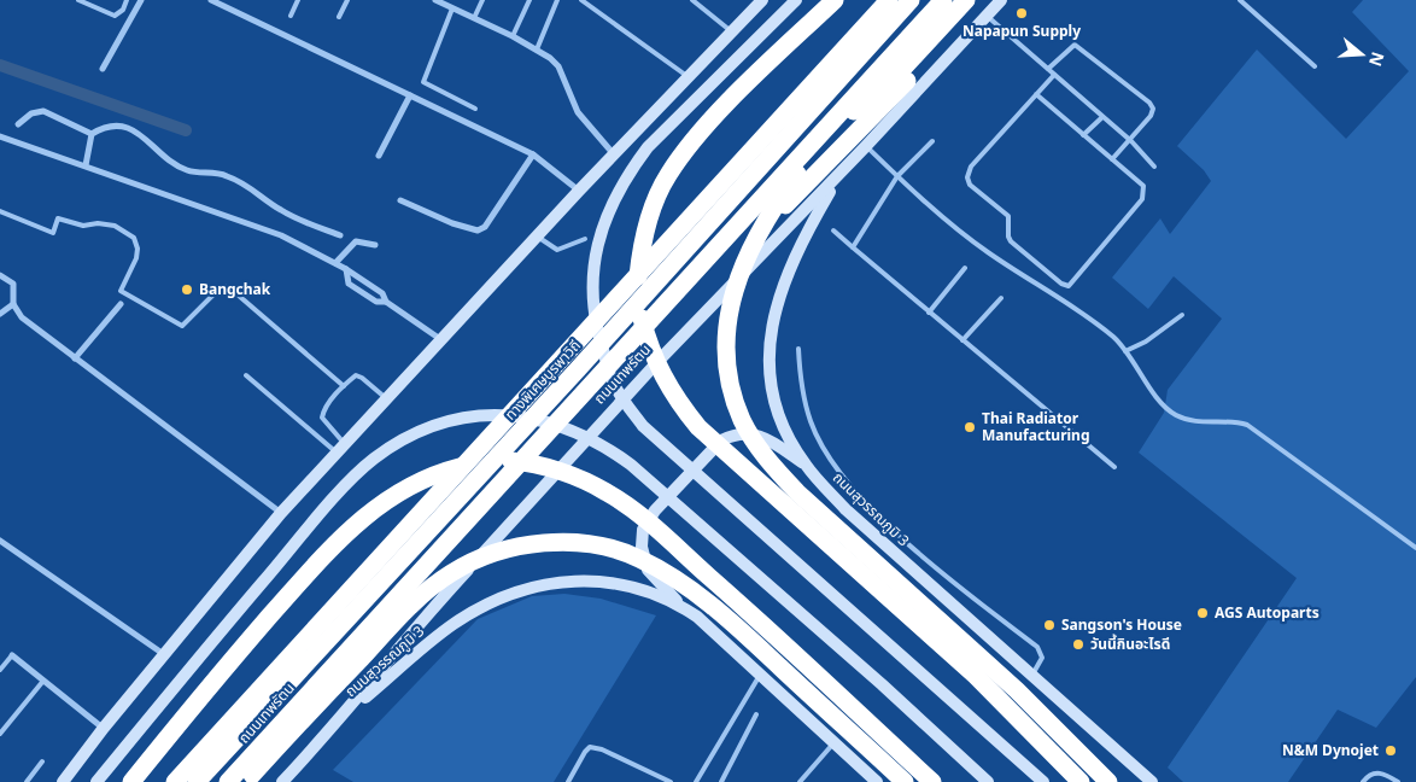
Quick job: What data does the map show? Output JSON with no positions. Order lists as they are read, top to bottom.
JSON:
{
  "streets": {
    "highway": ["ถนนเทพรัตน", "ทางพิเศษบูรพาวิถี"],
    "main road": ["ถนนสุวรรณภูมิ 3"]
  },
  "crossings": [
    ["ถนนเทพรัตน", "ถนนสุวรรณภูมิ 3"]
  ],
  "places": [
    "Napapun Supply",
    "Bangchak",
    "Thai Radiator Manufacturing",
    "AGS Autoparts",
    "Sangson's House",
    "วันนี้กินอะไรดี",
    "N&M Dynojet"
  ],
  "north": "right"
}
